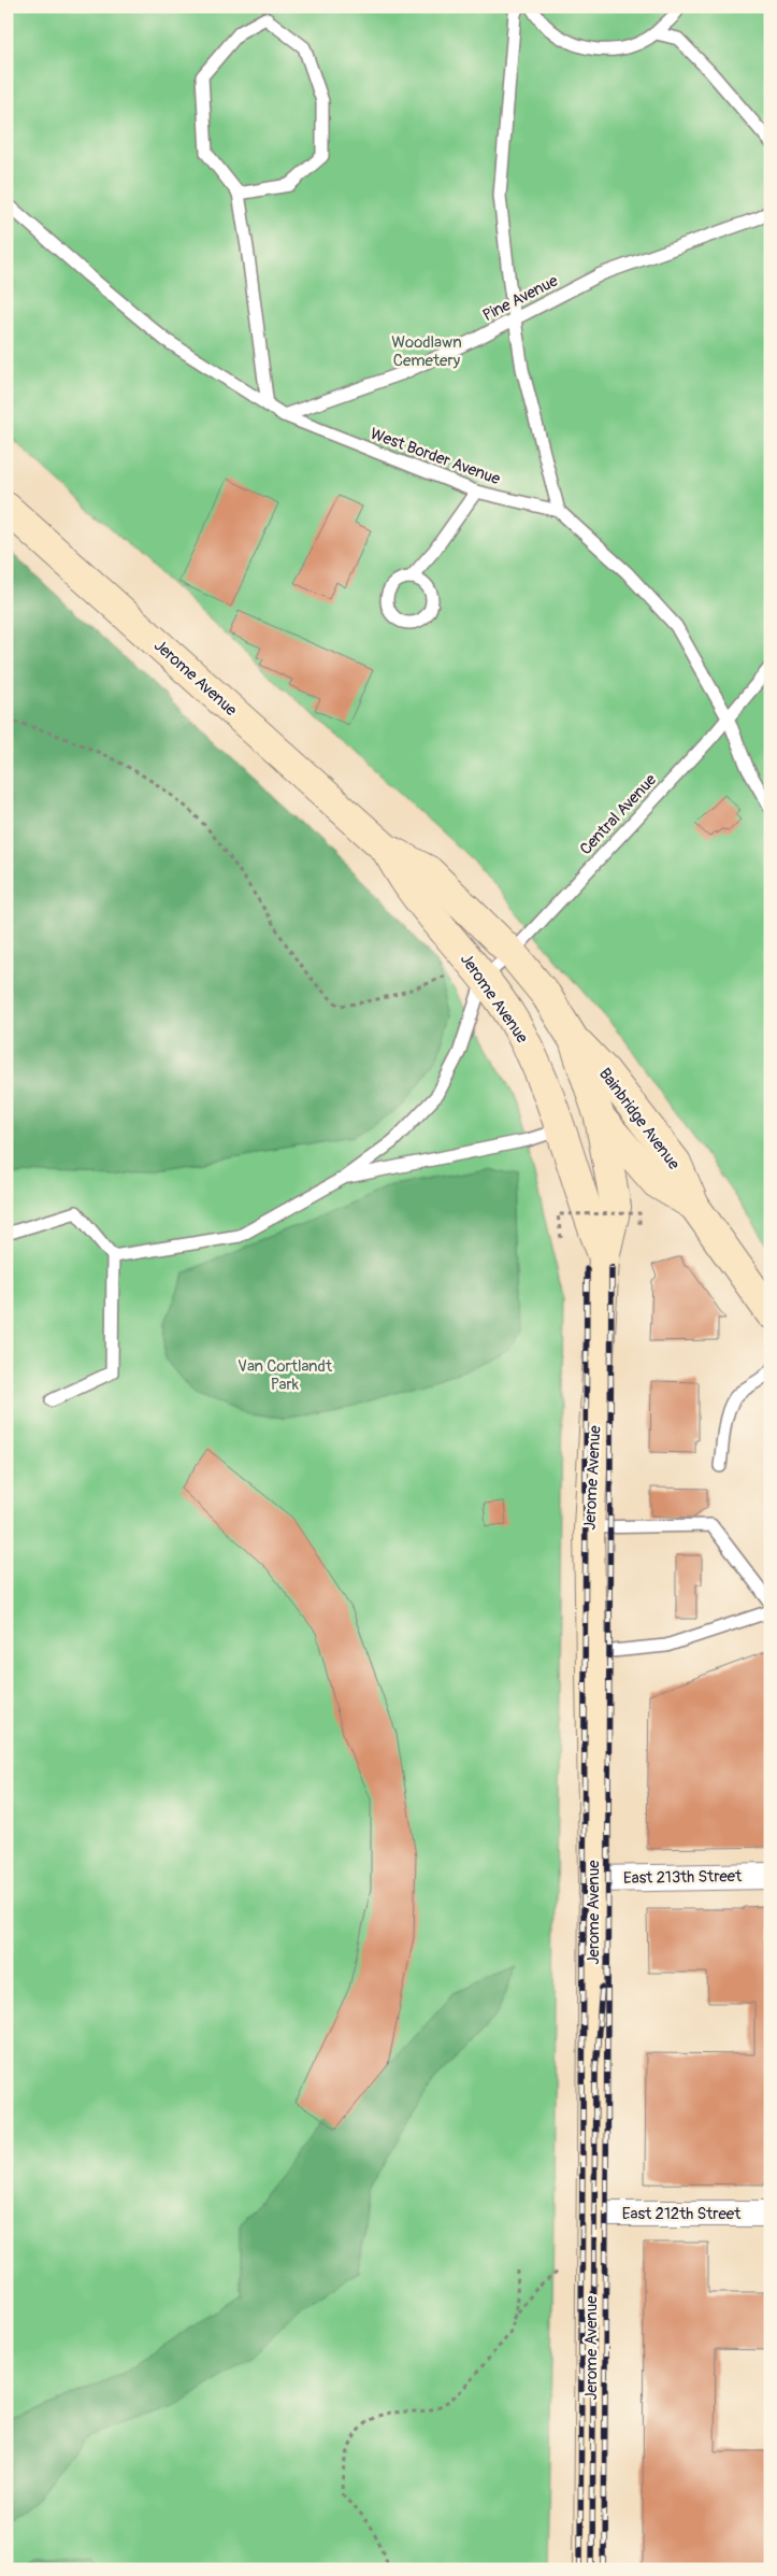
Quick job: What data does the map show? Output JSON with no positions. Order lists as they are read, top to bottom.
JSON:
{
  "streets": {
    "main road": ["Jerome Avenue", "Bainbridge Avenue"],
    "street": ["East 213th Street", "East 212th Street"],
    "lane": ["Pine Avenue", "West Border Avenue", "Central Avenue"]
  },
  "crossings": [
    ["Pine Avenue", "West Border Avenue"],
    ["West Border Avenue", "Central Avenue"],
    ["Jerome Avenue", "Central Avenue"],
    ["Jerome Avenue", "Bainbridge Avenue"],
    ["Jerome Avenue", "East 213th Street"],
    ["Jerome Avenue", "East 212th Street"]
  ],
  "parks": ["Woodlawn Cemetery", "Van Cortlandt Park"]
}
